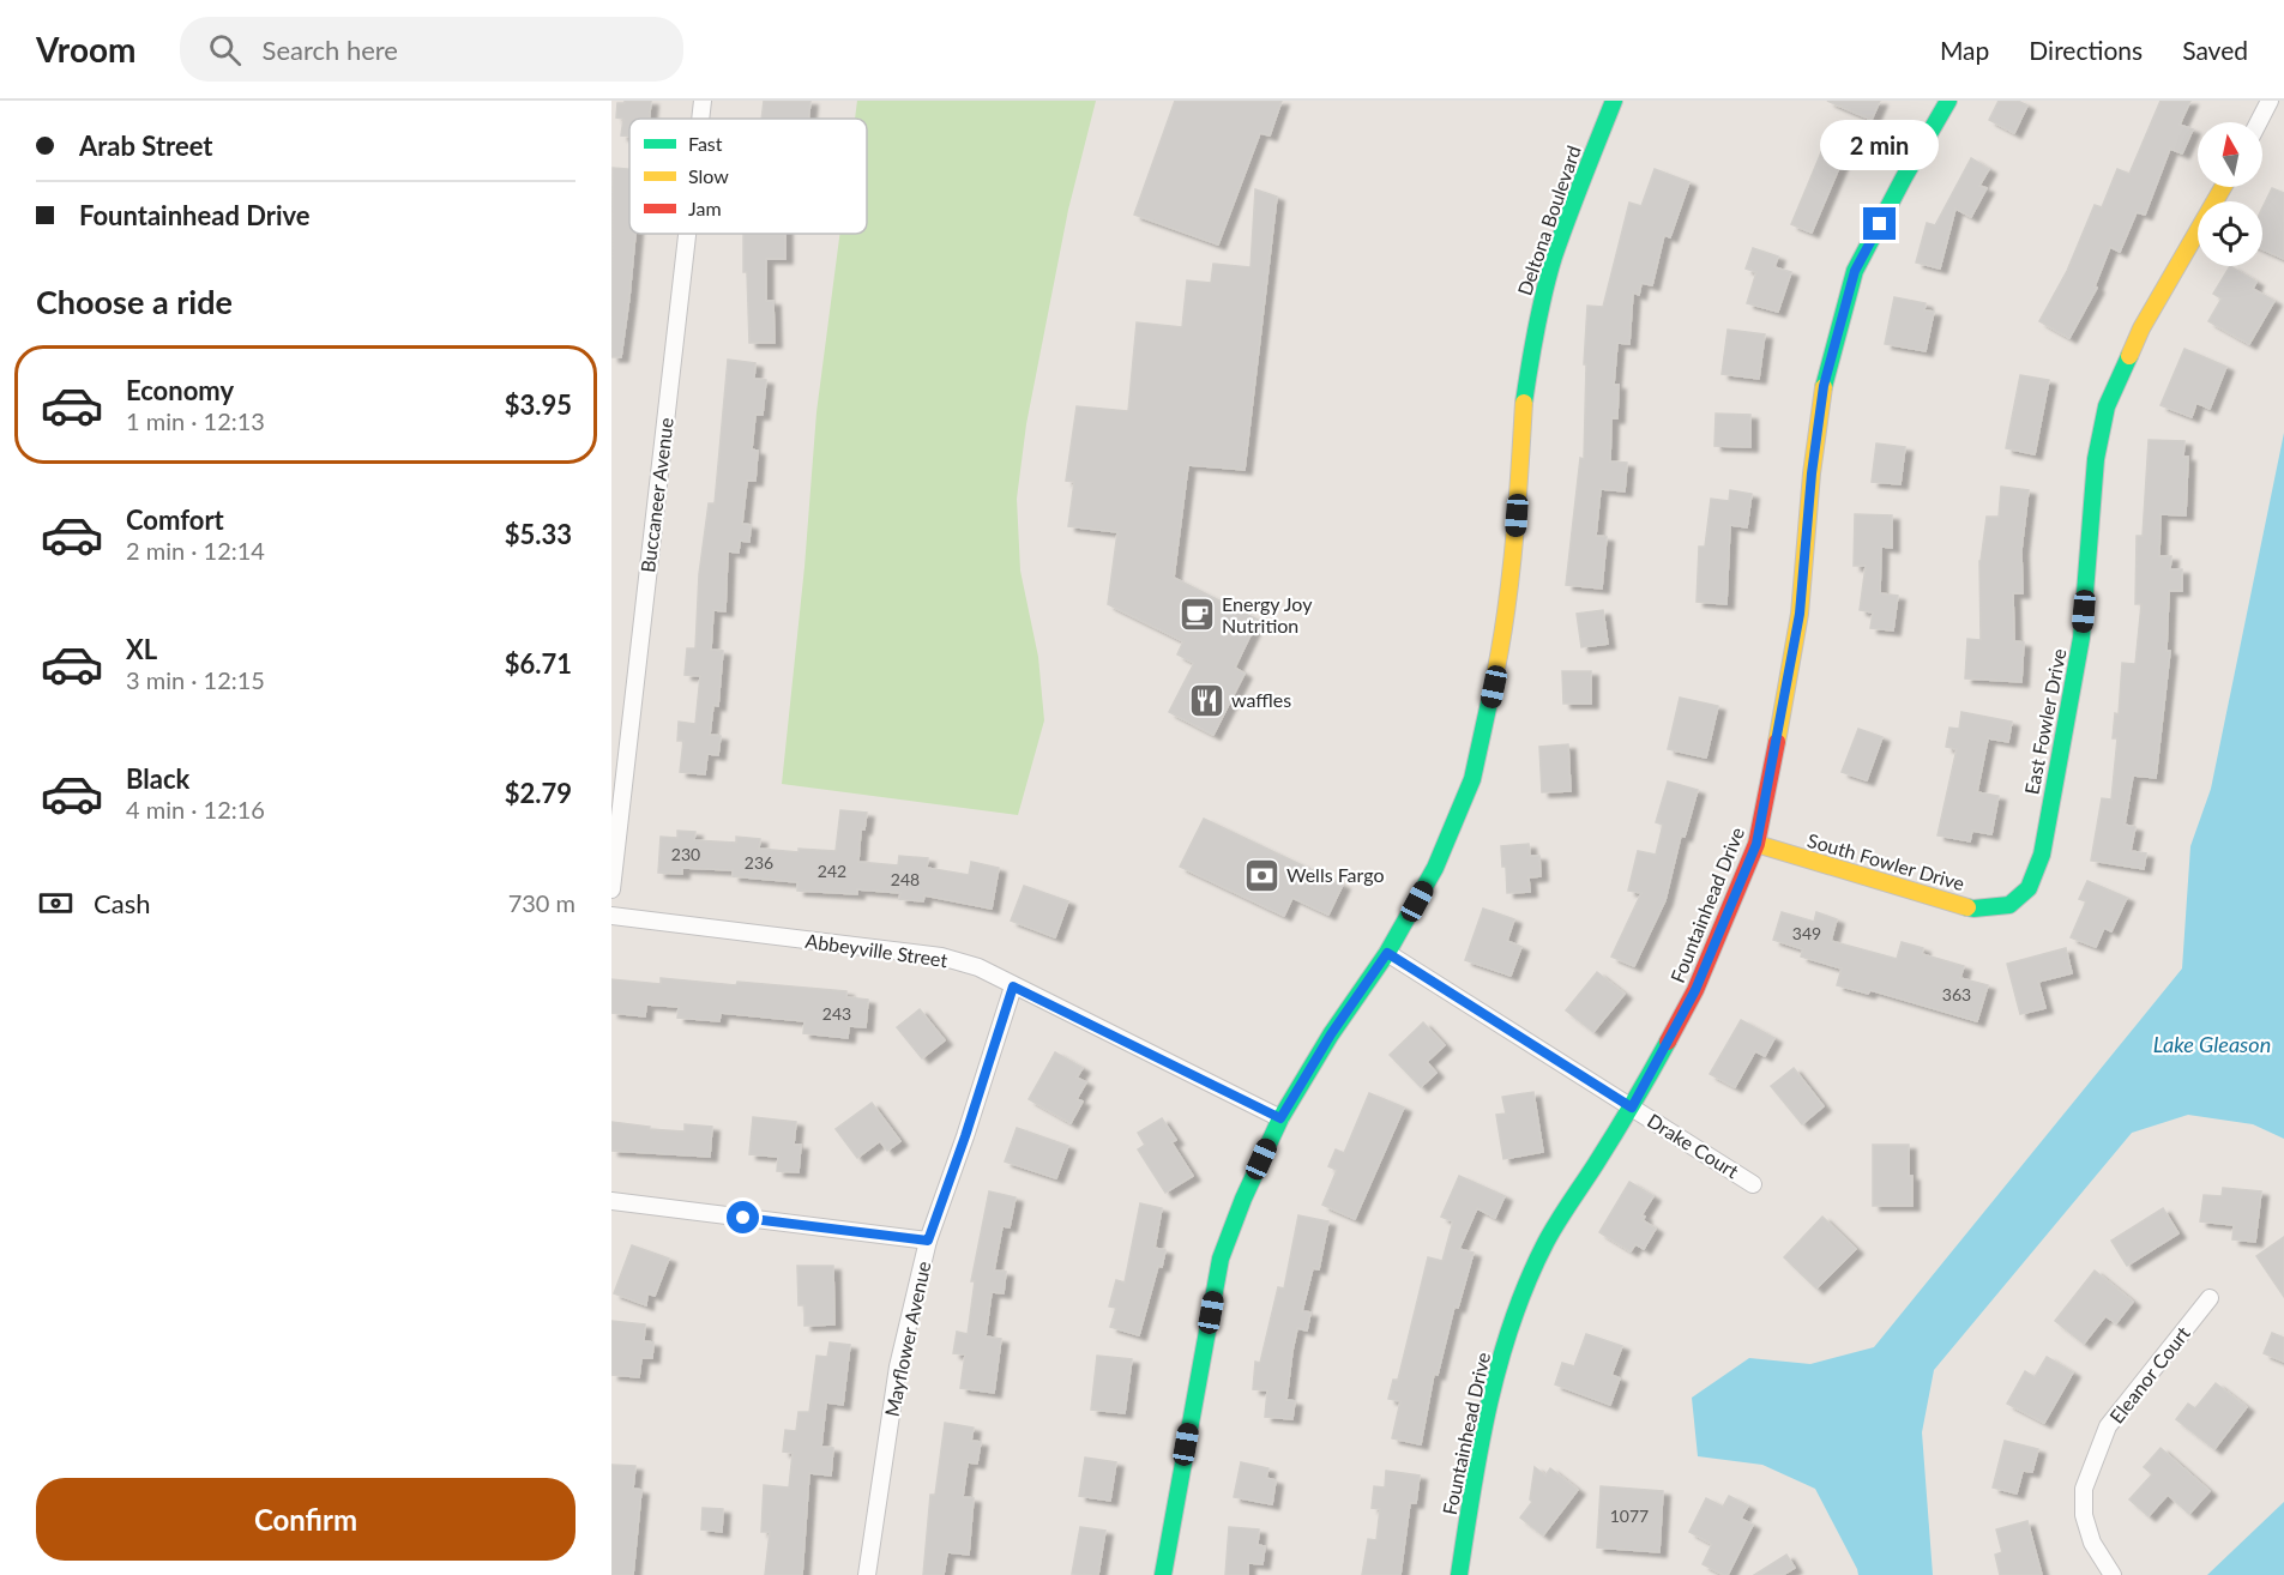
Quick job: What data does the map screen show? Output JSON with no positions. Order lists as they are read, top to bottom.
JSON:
{
  "streets": {
    "street": [
      "Deltona Boulevard",
      "Buccaneer Avenue",
      "East Fowler Drive",
      "South Fowler Drive",
      "Fountainhead Drive",
      "Abbeyville Street",
      "Drake Court",
      "Mayflower Avenue",
      "Eleanor Court"
    ]
  },
  "crossings": [
    ["Deltona Boulevard", "Abbeyville Street"],
    ["Deltona Boulevard", "Drake Court"],
    ["East Fowler Drive", "South Fowler Drive"],
    ["South Fowler Drive", "Fountainhead Drive"],
    ["Fountainhead Drive", "Drake Court"],
    ["Abbeyville Street", "Mayflower Avenue"]
  ],
  "water": ["Lake Gleason"],
  "places": {
    "cafe": ["Energy Joy Nutrition"],
    "restaurant": ["waffles"],
    "bank": ["Wells Fargo"]
  },
  "house_numbers": [
    "230",
    "236",
    "242",
    "248",
    "349",
    "363",
    "243",
    "1077"
  ],
  "legend": ["Fast", "Slow", "Jam"],
  "north": "top",
  "page": {
    "header": "Vroom",
    "search": "Search here",
    "nav": ["Map", "Directions", "Saved"],
    "banner": ["Arab Street", "Fountainhead Drive"],
    "bubble": "2 min",
    "heading": "Choose a ride",
    "list": [
      {
        "name": "Economy",
        "note": "1 min · 12:13",
        "value": "$3.95"
      },
      {
        "name": "Comfort",
        "note": "2 min · 12:14",
        "value": "$5.33"
      },
      {
        "name": "XL",
        "note": "3 min · 12:15",
        "value": "$6.71"
      },
      {
        "name": "Black",
        "note": "4 min · 12:16",
        "value": "$2.79"
      }
    ],
    "pay": ["Cash", "730 m"],
    "buttons": "Confirm"
  }
}
